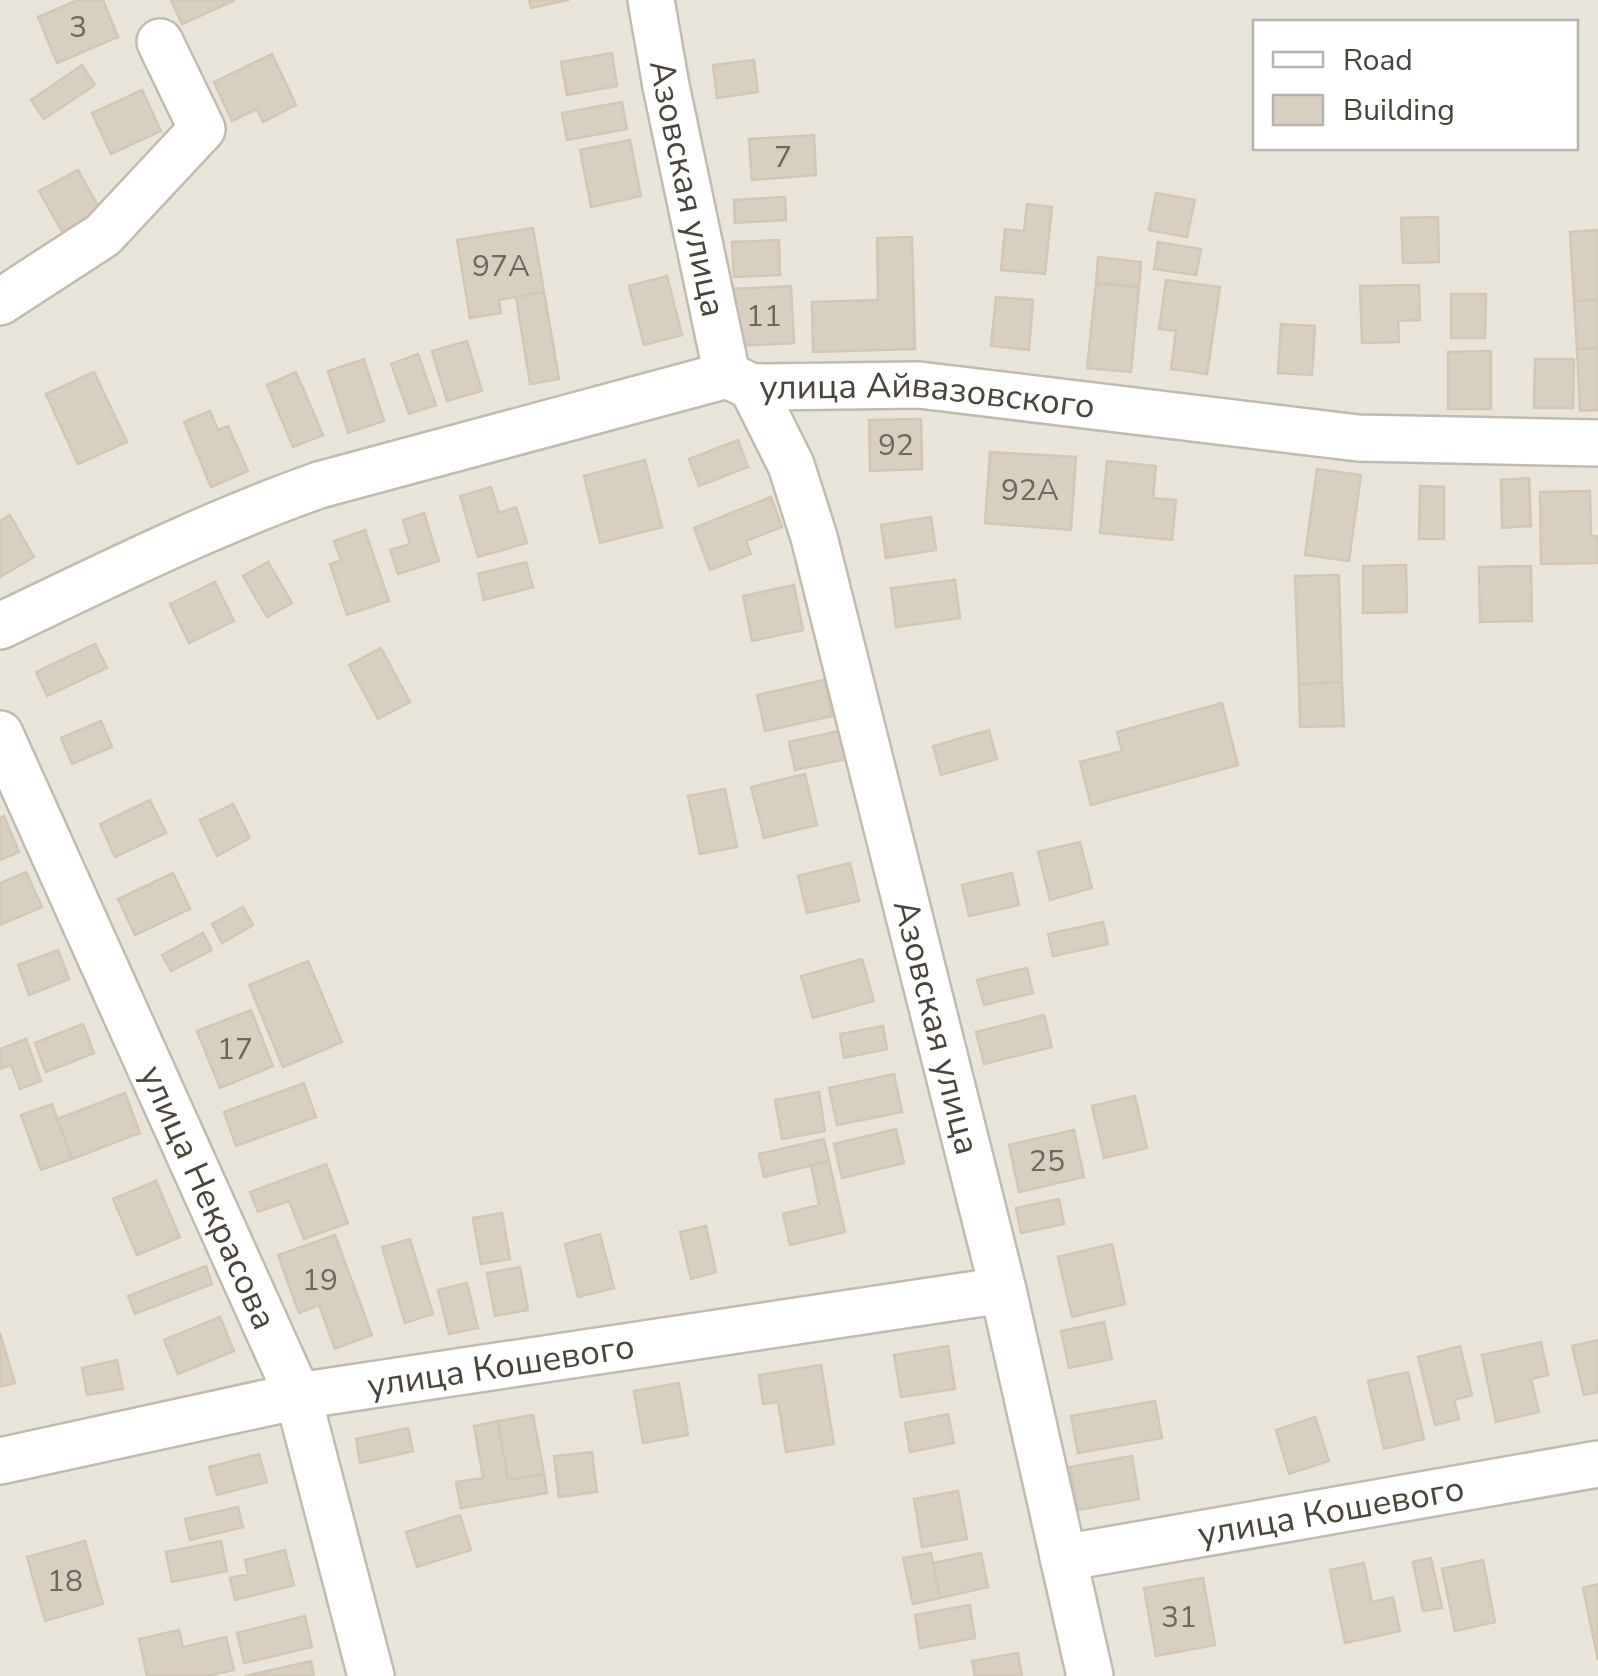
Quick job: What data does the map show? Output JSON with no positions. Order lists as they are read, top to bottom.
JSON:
{
  "streets": {
    "street": [
      "Азовская улица",
      "улица Айвазовского",
      "улица Некрасова",
      "улица Кошевого"
    ]
  },
  "crossings": [
    ["Азовская улица", "улица Айвазовского"],
    ["Азовская улица", "улица Кошевого"],
    ["улица Некрасова", "улица Кошевого"]
  ],
  "house_numbers": [
    "3",
    "7",
    "97А",
    "11",
    "92",
    "92А",
    "17",
    "25",
    "19",
    "18",
    "31"
  ],
  "legend": ["Road", "Building"]
}
